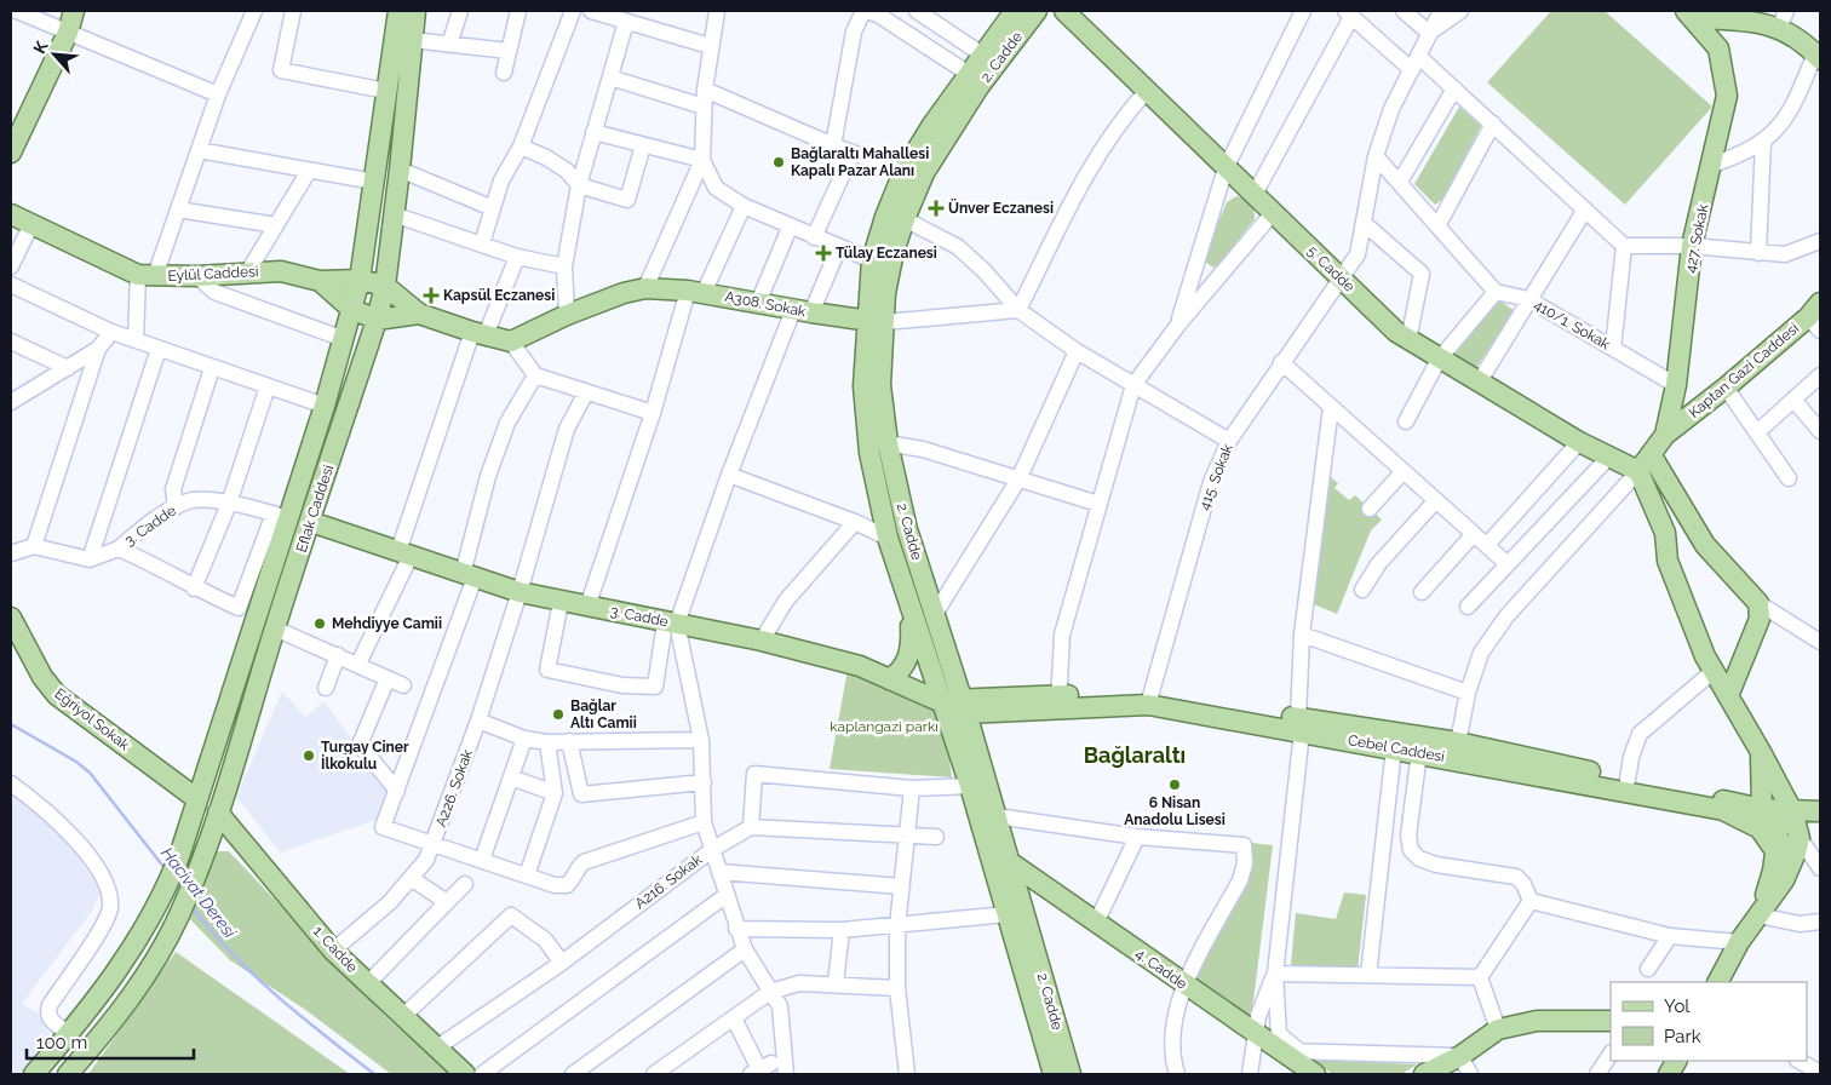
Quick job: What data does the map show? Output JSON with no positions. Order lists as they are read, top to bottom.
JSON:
{
  "streets": {
    "main road": [
      "2. Cadde",
      "427. Sokak",
      "5. Cadde",
      "Eylül Caddesi",
      "A308. Sokak",
      "Kaptan Gazi Caddesi",
      "Eflak Caddesi",
      "3. Cadde",
      "Eğriyol Sokak",
      "Cebel Caddesi",
      "1. Cadde",
      "4. Cadde"
    ],
    "street": [
      "410/1. Sokak",
      "415. Sokak",
      "A226. Sokak",
      "A216. Sokak"
    ]
  },
  "crossings": [
    ["2. Cadde", "A308. Sokak"],
    ["2. Cadde", "3. Cadde"],
    ["2. Cadde", "Cebel Caddesi"],
    ["2. Cadde", "4. Cadde"],
    ["427. Sokak", "5. Cadde"],
    ["427. Sokak", "410/1. Sokak"],
    ["427. Sokak", "Kaptan Gazi Caddesi"],
    ["5. Cadde", "415. Sokak"],
    ["415. Sokak", "Cebel Caddesi"],
    ["Eflak Caddesi", "3. Cadde"],
    ["Eflak Caddesi", "Eğriyol Sokak"],
    ["Eflak Caddesi", "1. Cadde"],
    ["3. Cadde", "Cebel Caddesi"],
    ["3. Cadde", "A226. Sokak"],
    ["A226. Sokak", "1. Cadde"],
    ["A216. Sokak", "1. Cadde"]
  ],
  "districts": ["Bağlaraltı"],
  "water": ["Hacivat Deresi"],
  "parks": ["kaplangazi parkı"],
  "places": {
    "other": [
      "Bağlaraltı Mahallesi Kapalı Pazar Alanı",
      "Mehdiyye Camii",
      "Bağlar Altı Camii",
      "Turgay Ciner İlkokulu",
      "6 Nisan Anadolu Lisesi"
    ],
    "health": ["Ünver Eczanesi", "Tülay Eczanesi", "Kapsül Eczanesi"]
  },
  "legend": ["Yol", "Park"],
  "scale_bar": "100 m",
  "north": "top left"
}
